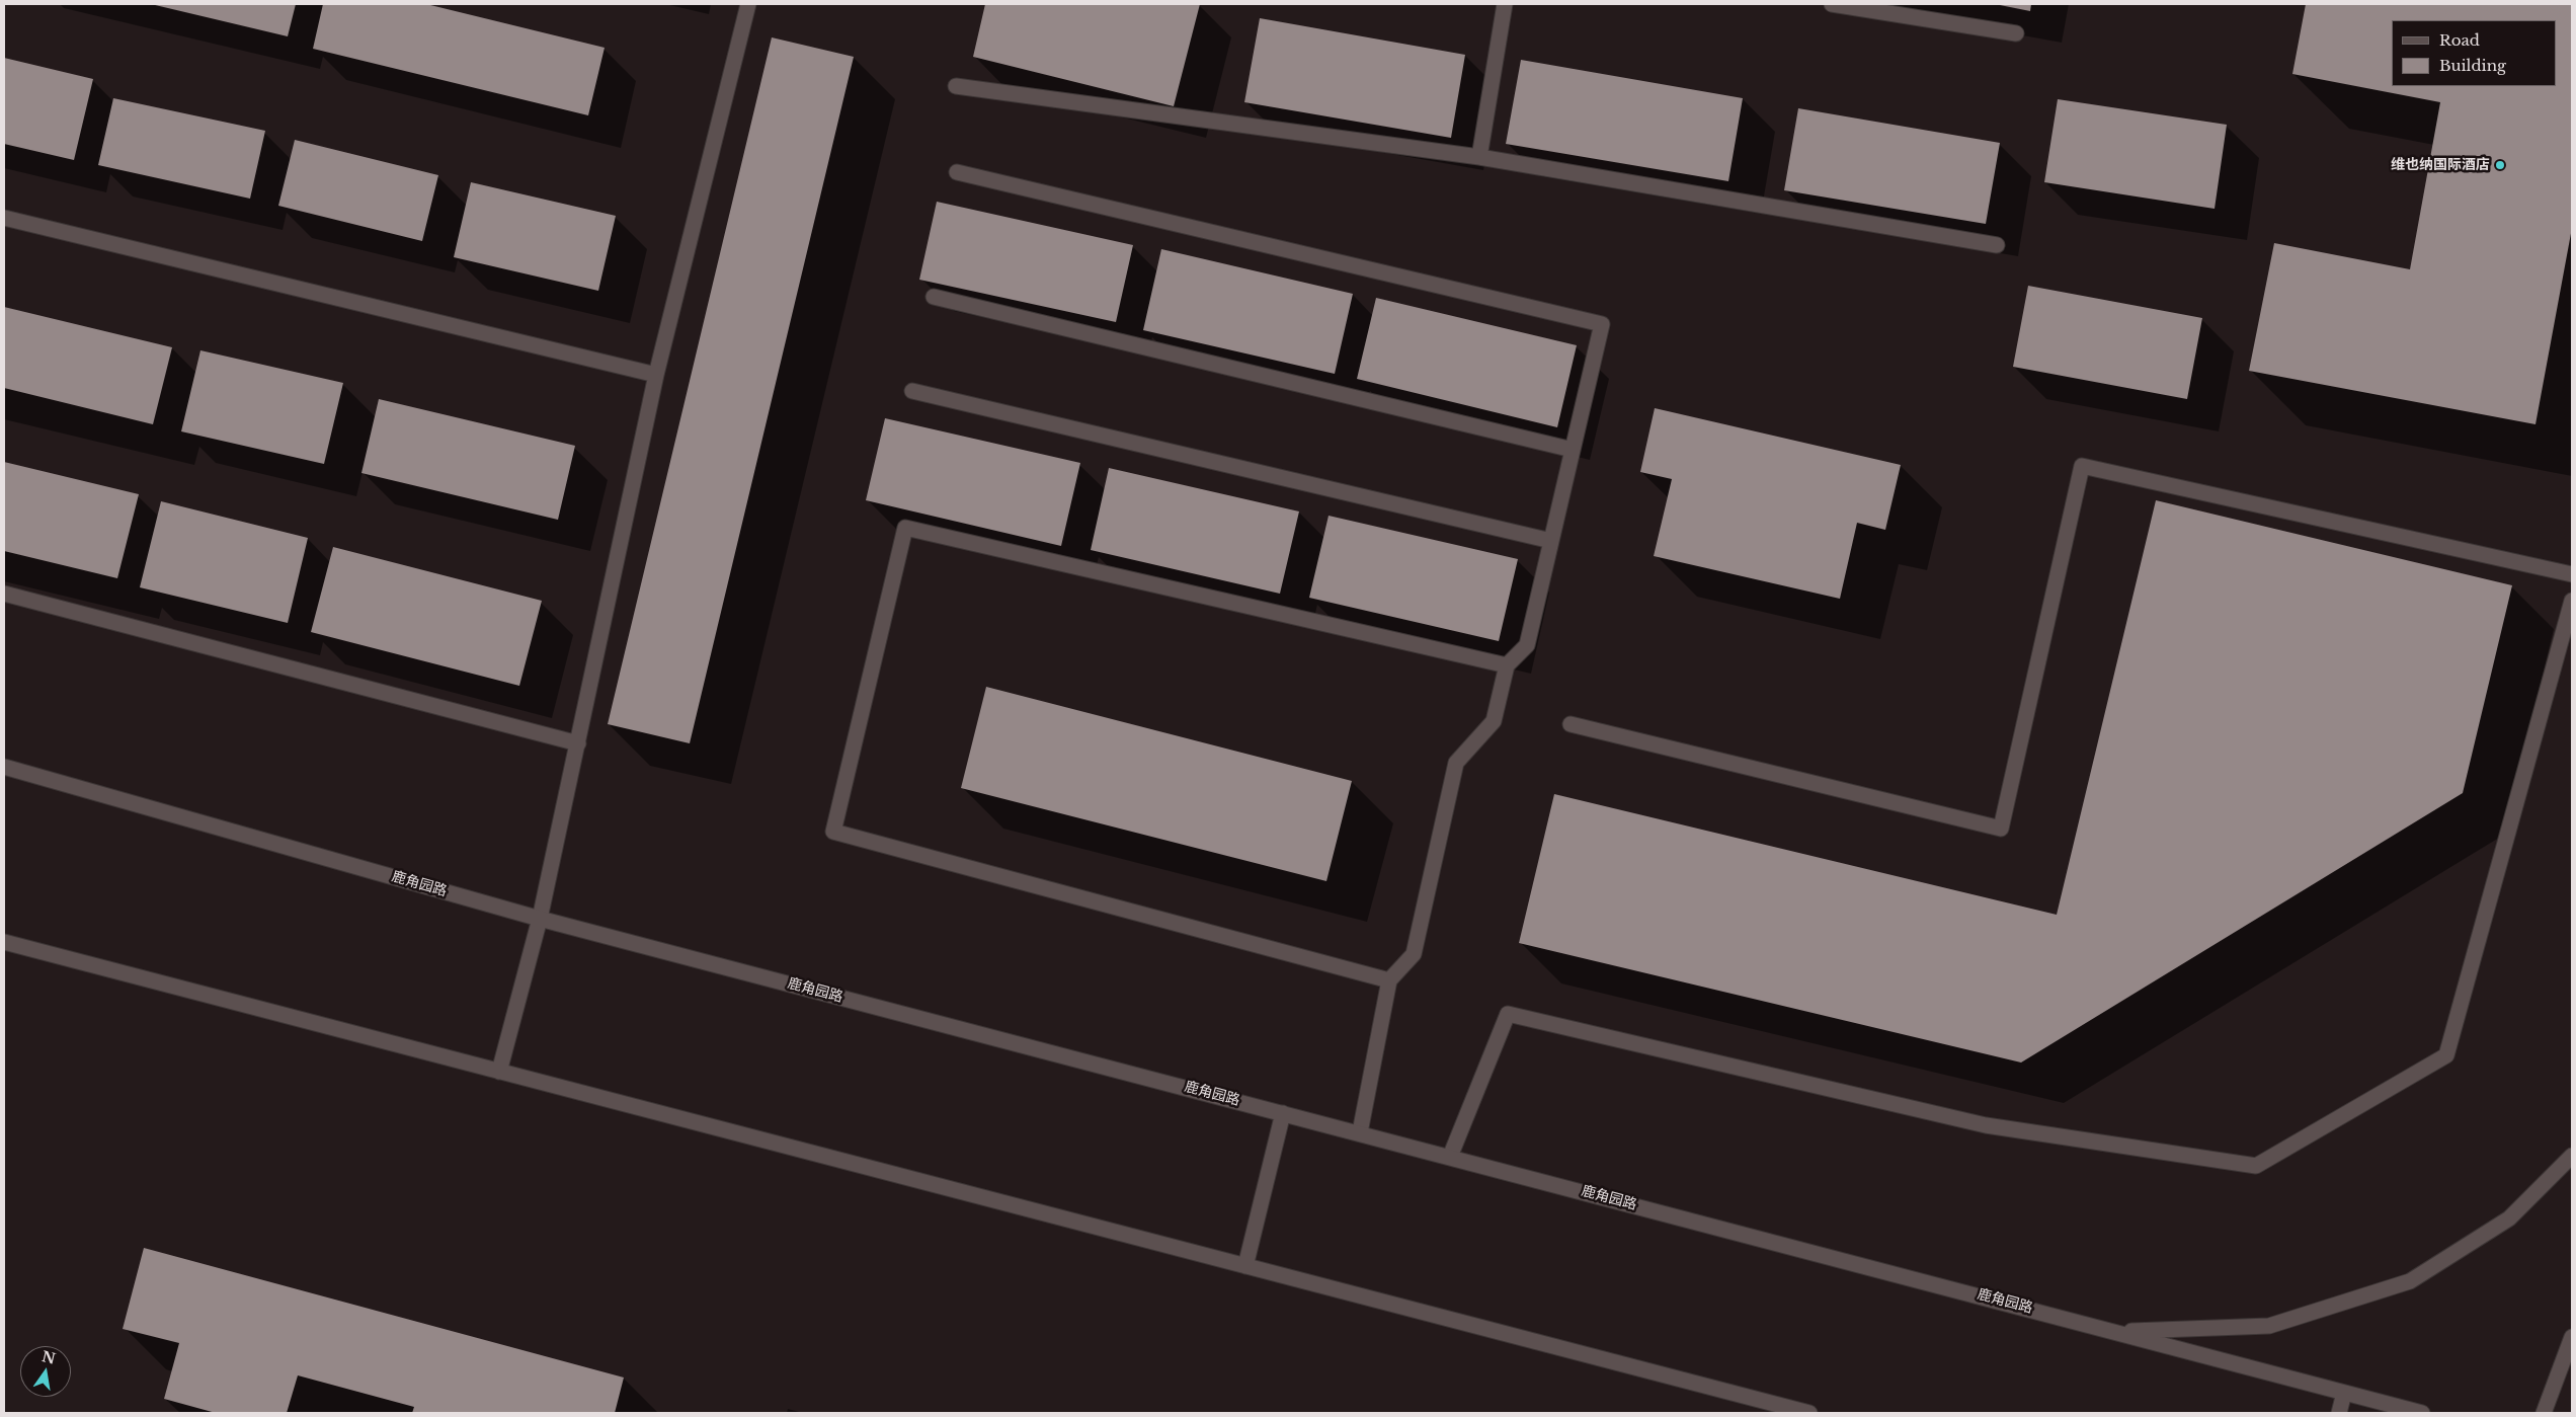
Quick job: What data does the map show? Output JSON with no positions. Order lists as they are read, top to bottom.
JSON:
{
  "streets": {
    "street": ["鹿角园路"]
  },
  "places": ["维也纳国际酒店"],
  "legend": ["Road", "Building"],
  "north": "top"
}
